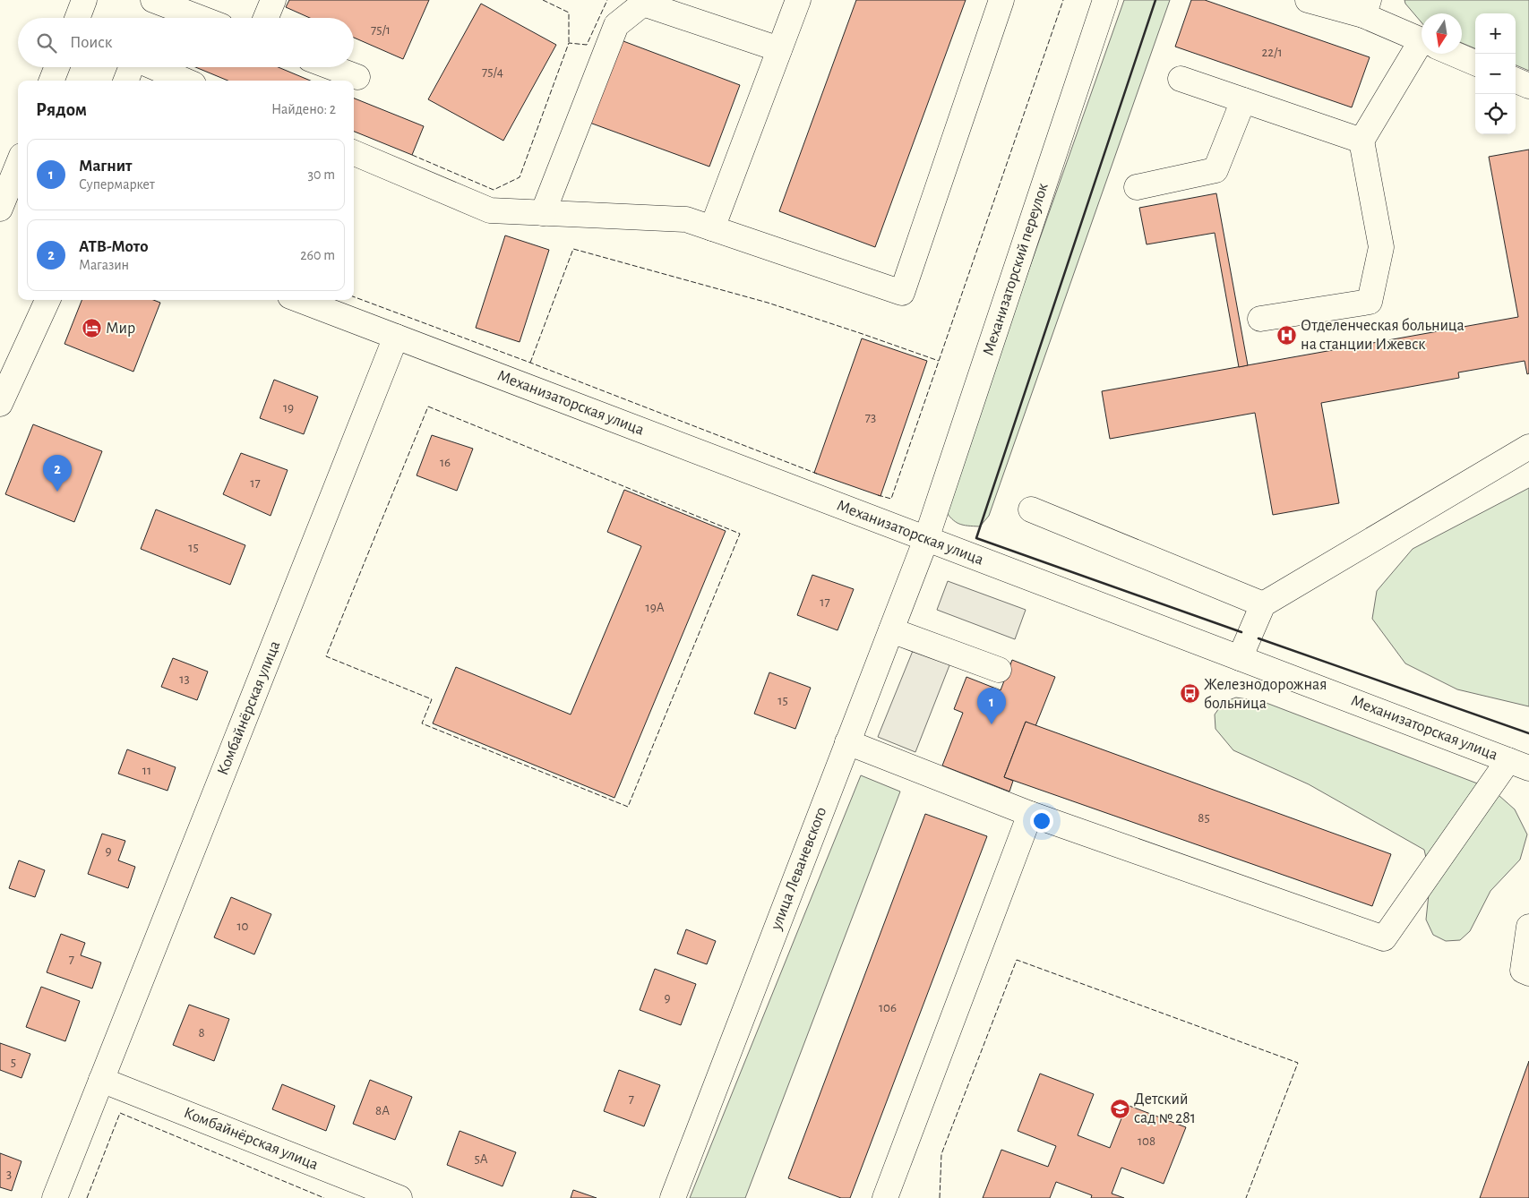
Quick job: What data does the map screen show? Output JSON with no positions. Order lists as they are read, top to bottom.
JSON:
{
  "streets": {
    "street": [
      "Механизаторский переулок",
      "Механизаторская улица",
      "Комбайнёрская улица",
      "улица Леваневского"
    ]
  },
  "crossings": [
    ["Механизаторский переулок", "Механизаторская улица"],
    ["Механизаторский переулок", "улица Леваневского"],
    ["Механизаторская улица", "Комбайнёрская улица"],
    ["Механизаторская улица", "улица Леваневского"]
  ],
  "places": {
    "hotel": ["Мир"],
    "hospital": ["Отделенческая больница на станции Ижевск"],
    "bus stop": ["Железнодорожная больница"],
    "school or university": ["Детский сад № 281"]
  },
  "house_numbers": [
    "75/1",
    "22/1",
    "75/4",
    "19",
    "73",
    "16",
    "17",
    "15",
    "17",
    "19А",
    "13",
    "15",
    "11",
    "85",
    "9",
    "10",
    "7",
    "9",
    "106",
    "8",
    "5",
    "7",
    "8А",
    "108",
    "5А",
    "3"
  ],
  "north": "bottom",
  "page": {
    "map_buttons": ["+", "−"],
    "search": "Поиск",
    "heading": ["Рядом", "Найдено: 2"],
    "list": [
      {
        "mark": "1",
        "name": "Магнит",
        "note": "Супермаркет",
        "value": "30 m"
      },
      {
        "mark": "2",
        "name": "АТВ-Мото",
        "note": "Магазин",
        "value": "260 m"
      }
    ],
    "pins": ["2", "1"]
  }
}
